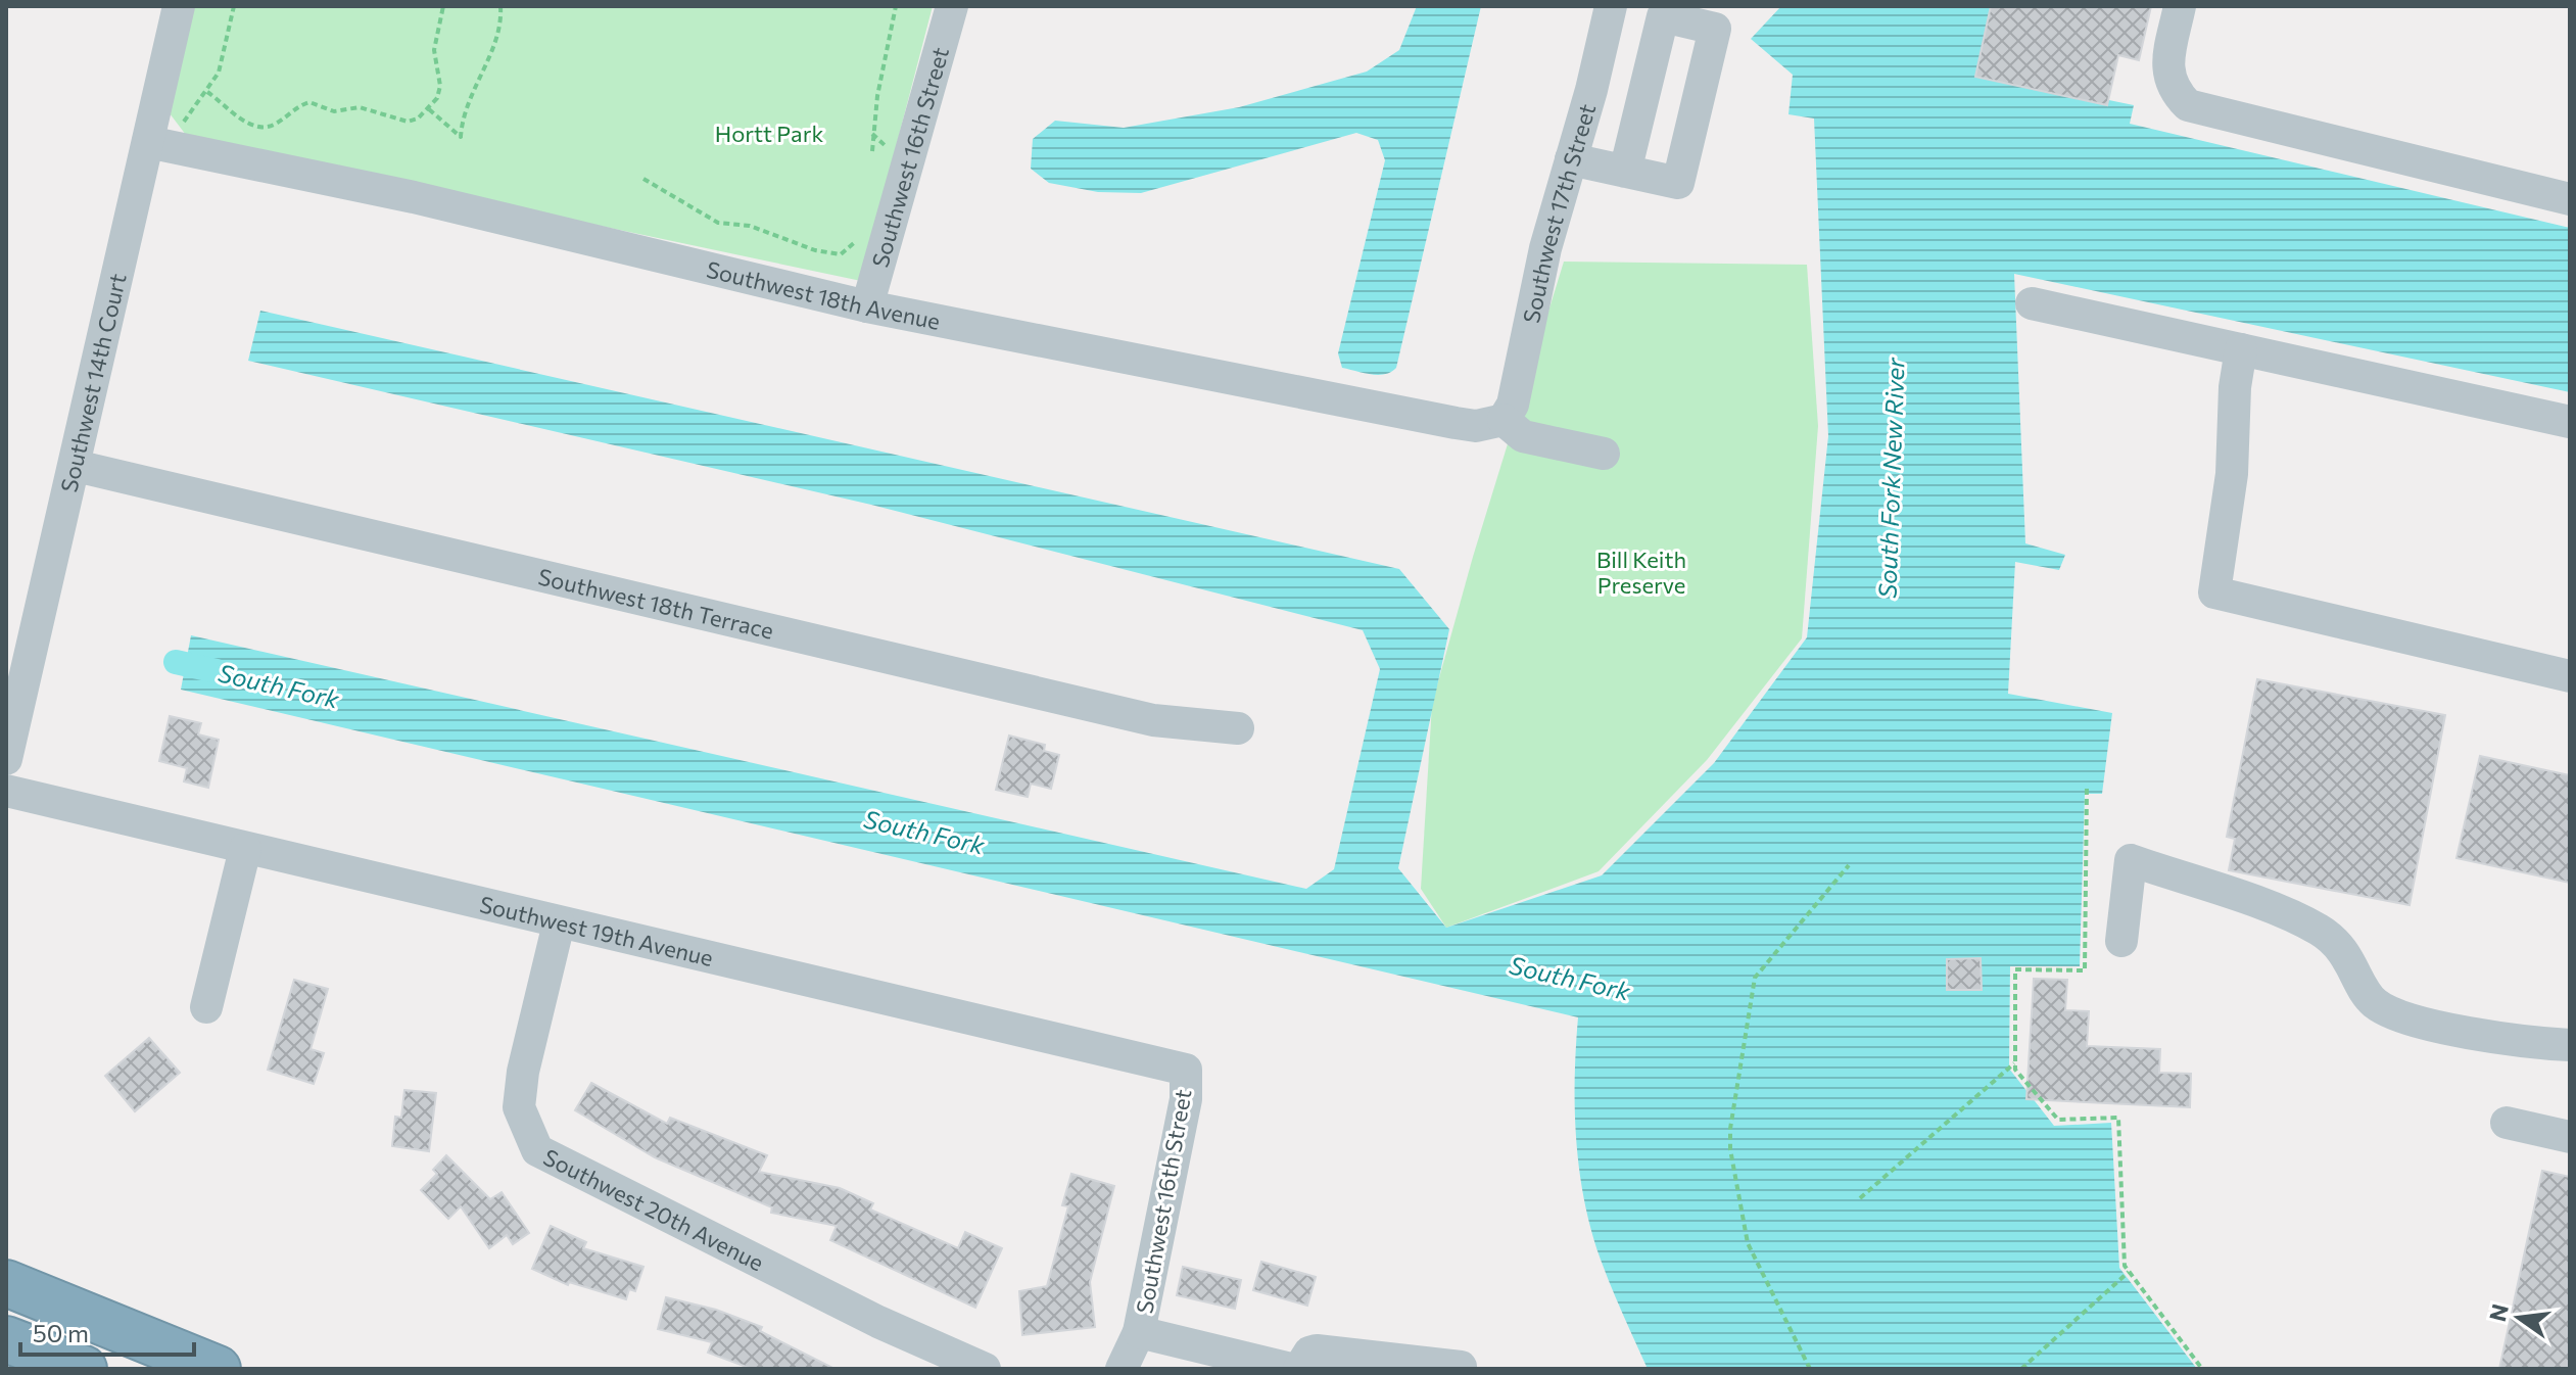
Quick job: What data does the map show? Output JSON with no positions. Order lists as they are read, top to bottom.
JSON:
{
  "streets": {
    "street": [
      "Southwest 16th Street",
      "Southwest 17th Street",
      "Southwest 18th Avenue",
      "Southwest 14th Court",
      "Southwest 18th Terrace",
      "Southwest 19th Avenue",
      "Southwest 20th Avenue"
    ]
  },
  "crossings": [
    ["Southwest 16th Street", "Southwest 18th Avenue"],
    ["Southwest 16th Street", "Southwest 19th Avenue"],
    ["Southwest 17th Street", "Southwest 18th Avenue"],
    ["Southwest 18th Avenue", "Southwest 14th Court"],
    ["Southwest 14th Court", "Southwest 18th Terrace"],
    ["Southwest 19th Avenue", "Southwest 20th Avenue"]
  ],
  "water": ["South Fork New River", "South Fork"],
  "parks": ["Hortt Park", "Bill Keith Preserve"],
  "scale_bar": "50 m",
  "north": "left"
}
